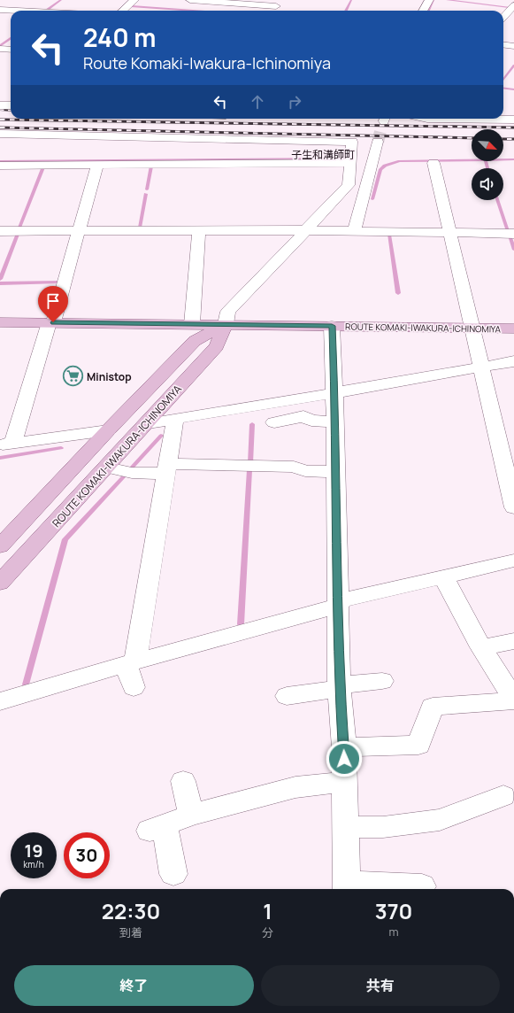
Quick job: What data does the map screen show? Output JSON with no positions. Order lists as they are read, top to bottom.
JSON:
{
  "streets": {
    "main road": ["ROUTE KOMAKI-IWAKURA-ICHINOMIYA"]
  },
  "districts": ["子生和溝師町"],
  "places": {
    "supermarket": ["Ministop"]
  },
  "north": "bottom right",
  "page": {
    "turn": ["240 m", "Route Komaki-Iwakura-Ichinomiya"],
    "speed": "19 km/h",
    "limit": "30",
    "eta": [
      "22:30",
      "到着",
      "1",
      "分",
      "370",
      "m"
    ],
    "buttons": ["終了", "共有"]
  }
}
